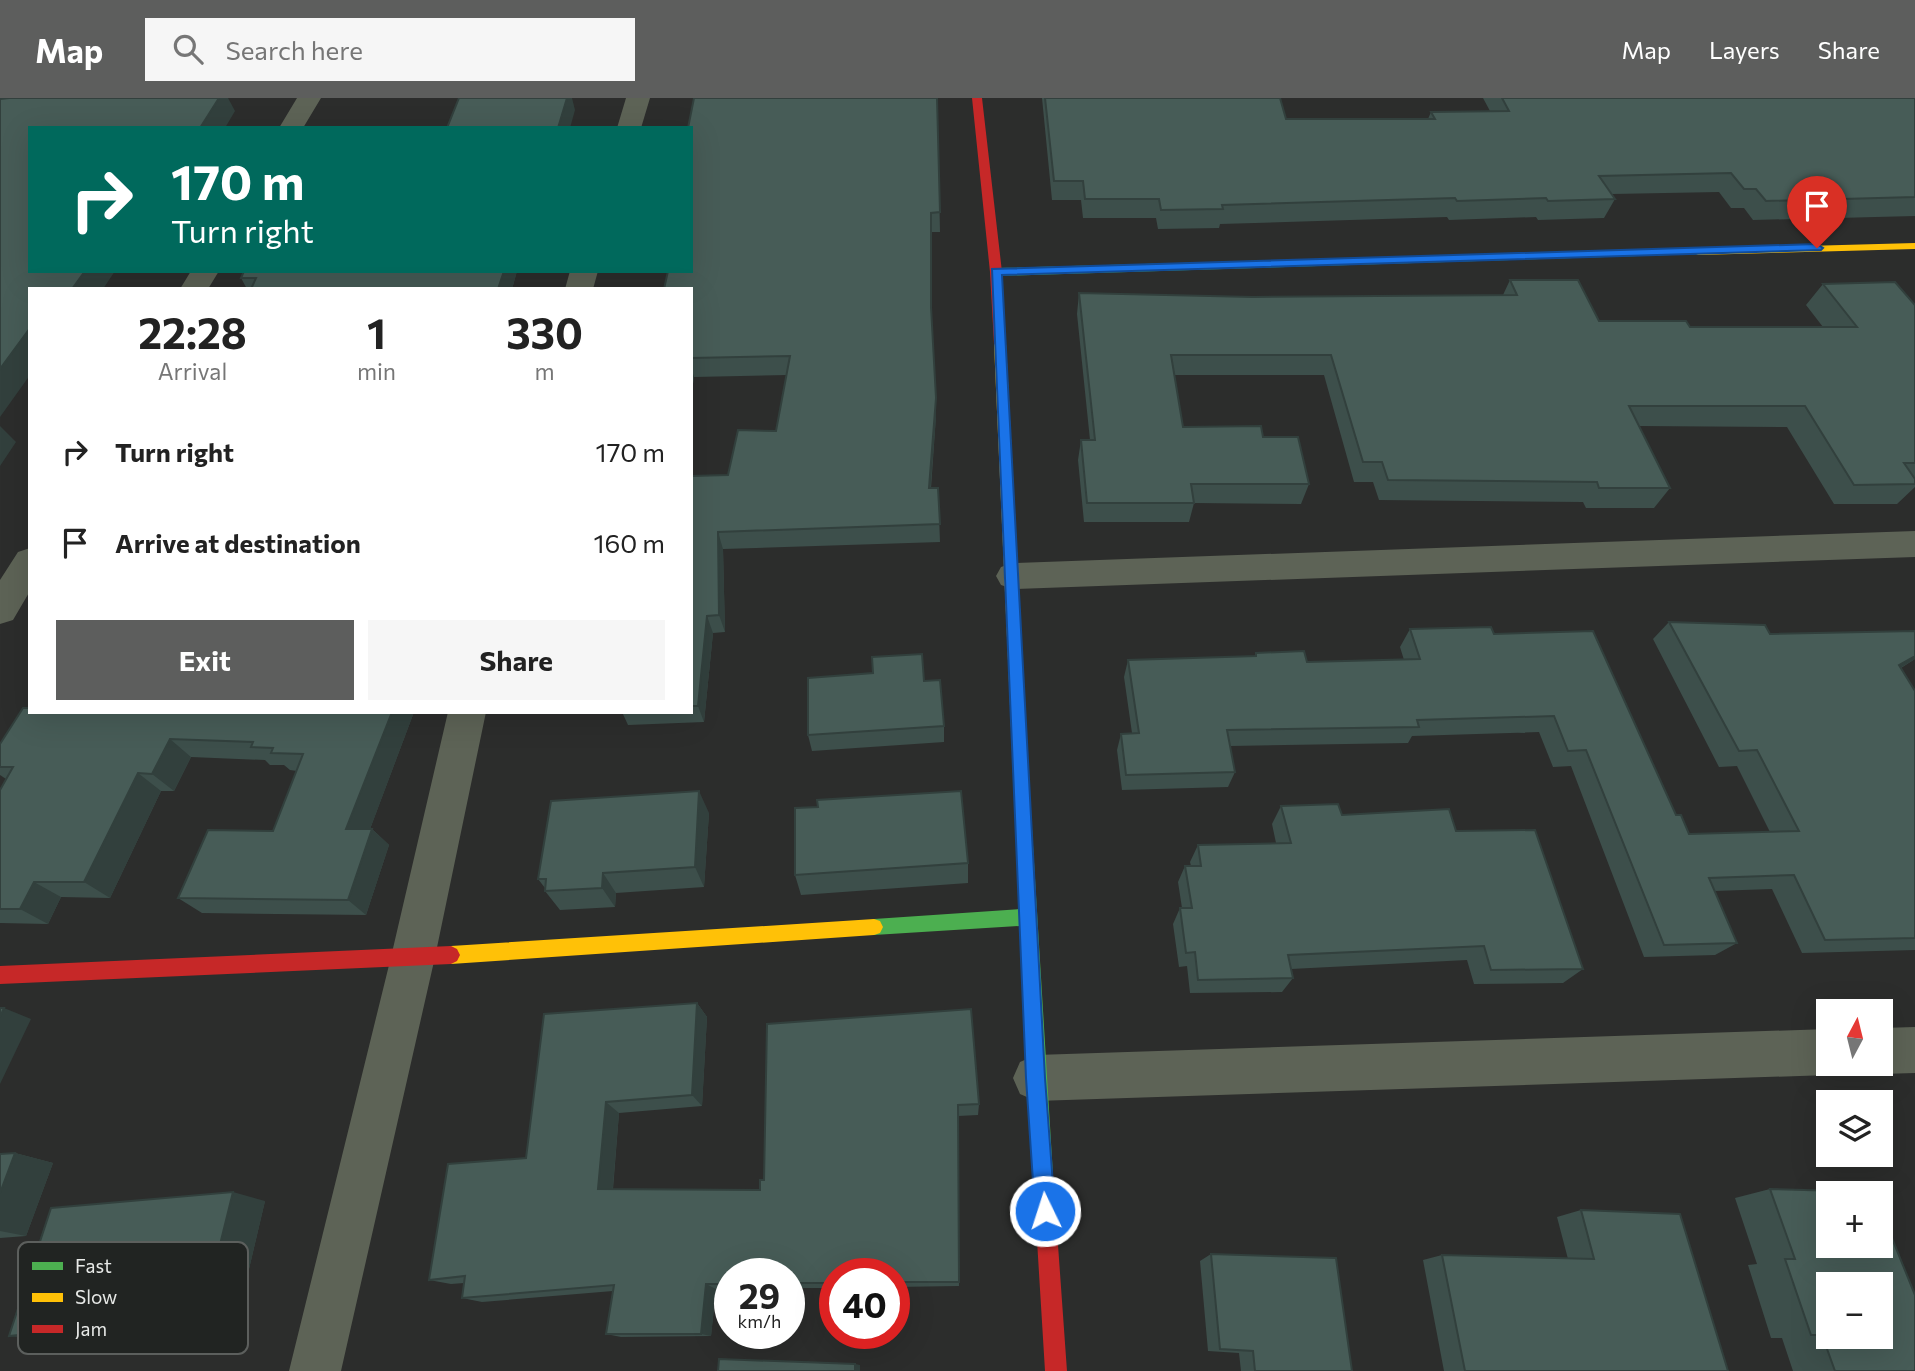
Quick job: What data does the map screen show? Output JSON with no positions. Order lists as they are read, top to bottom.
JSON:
{
  "legend": ["Fast", "Slow", "Jam"],
  "north": "top",
  "page": {
    "header": "Map",
    "search": "Search here",
    "nav": ["Map", "Layers", "Share"],
    "turn": ["170 m", "Turn right"],
    "eta": [
      "22:28",
      "Arrival",
      "1",
      "min",
      "330",
      "m"
    ],
    "list": [
      {
        "name": "Turn right",
        "value": "170 m"
      },
      {
        "name": "Arrive at destination",
        "value": "160 m"
      }
    ],
    "buttons": ["Exit", "Share"],
    "map_buttons": ["+", "−"],
    "speed": "29 km/h",
    "limit": "40"
  }
}
